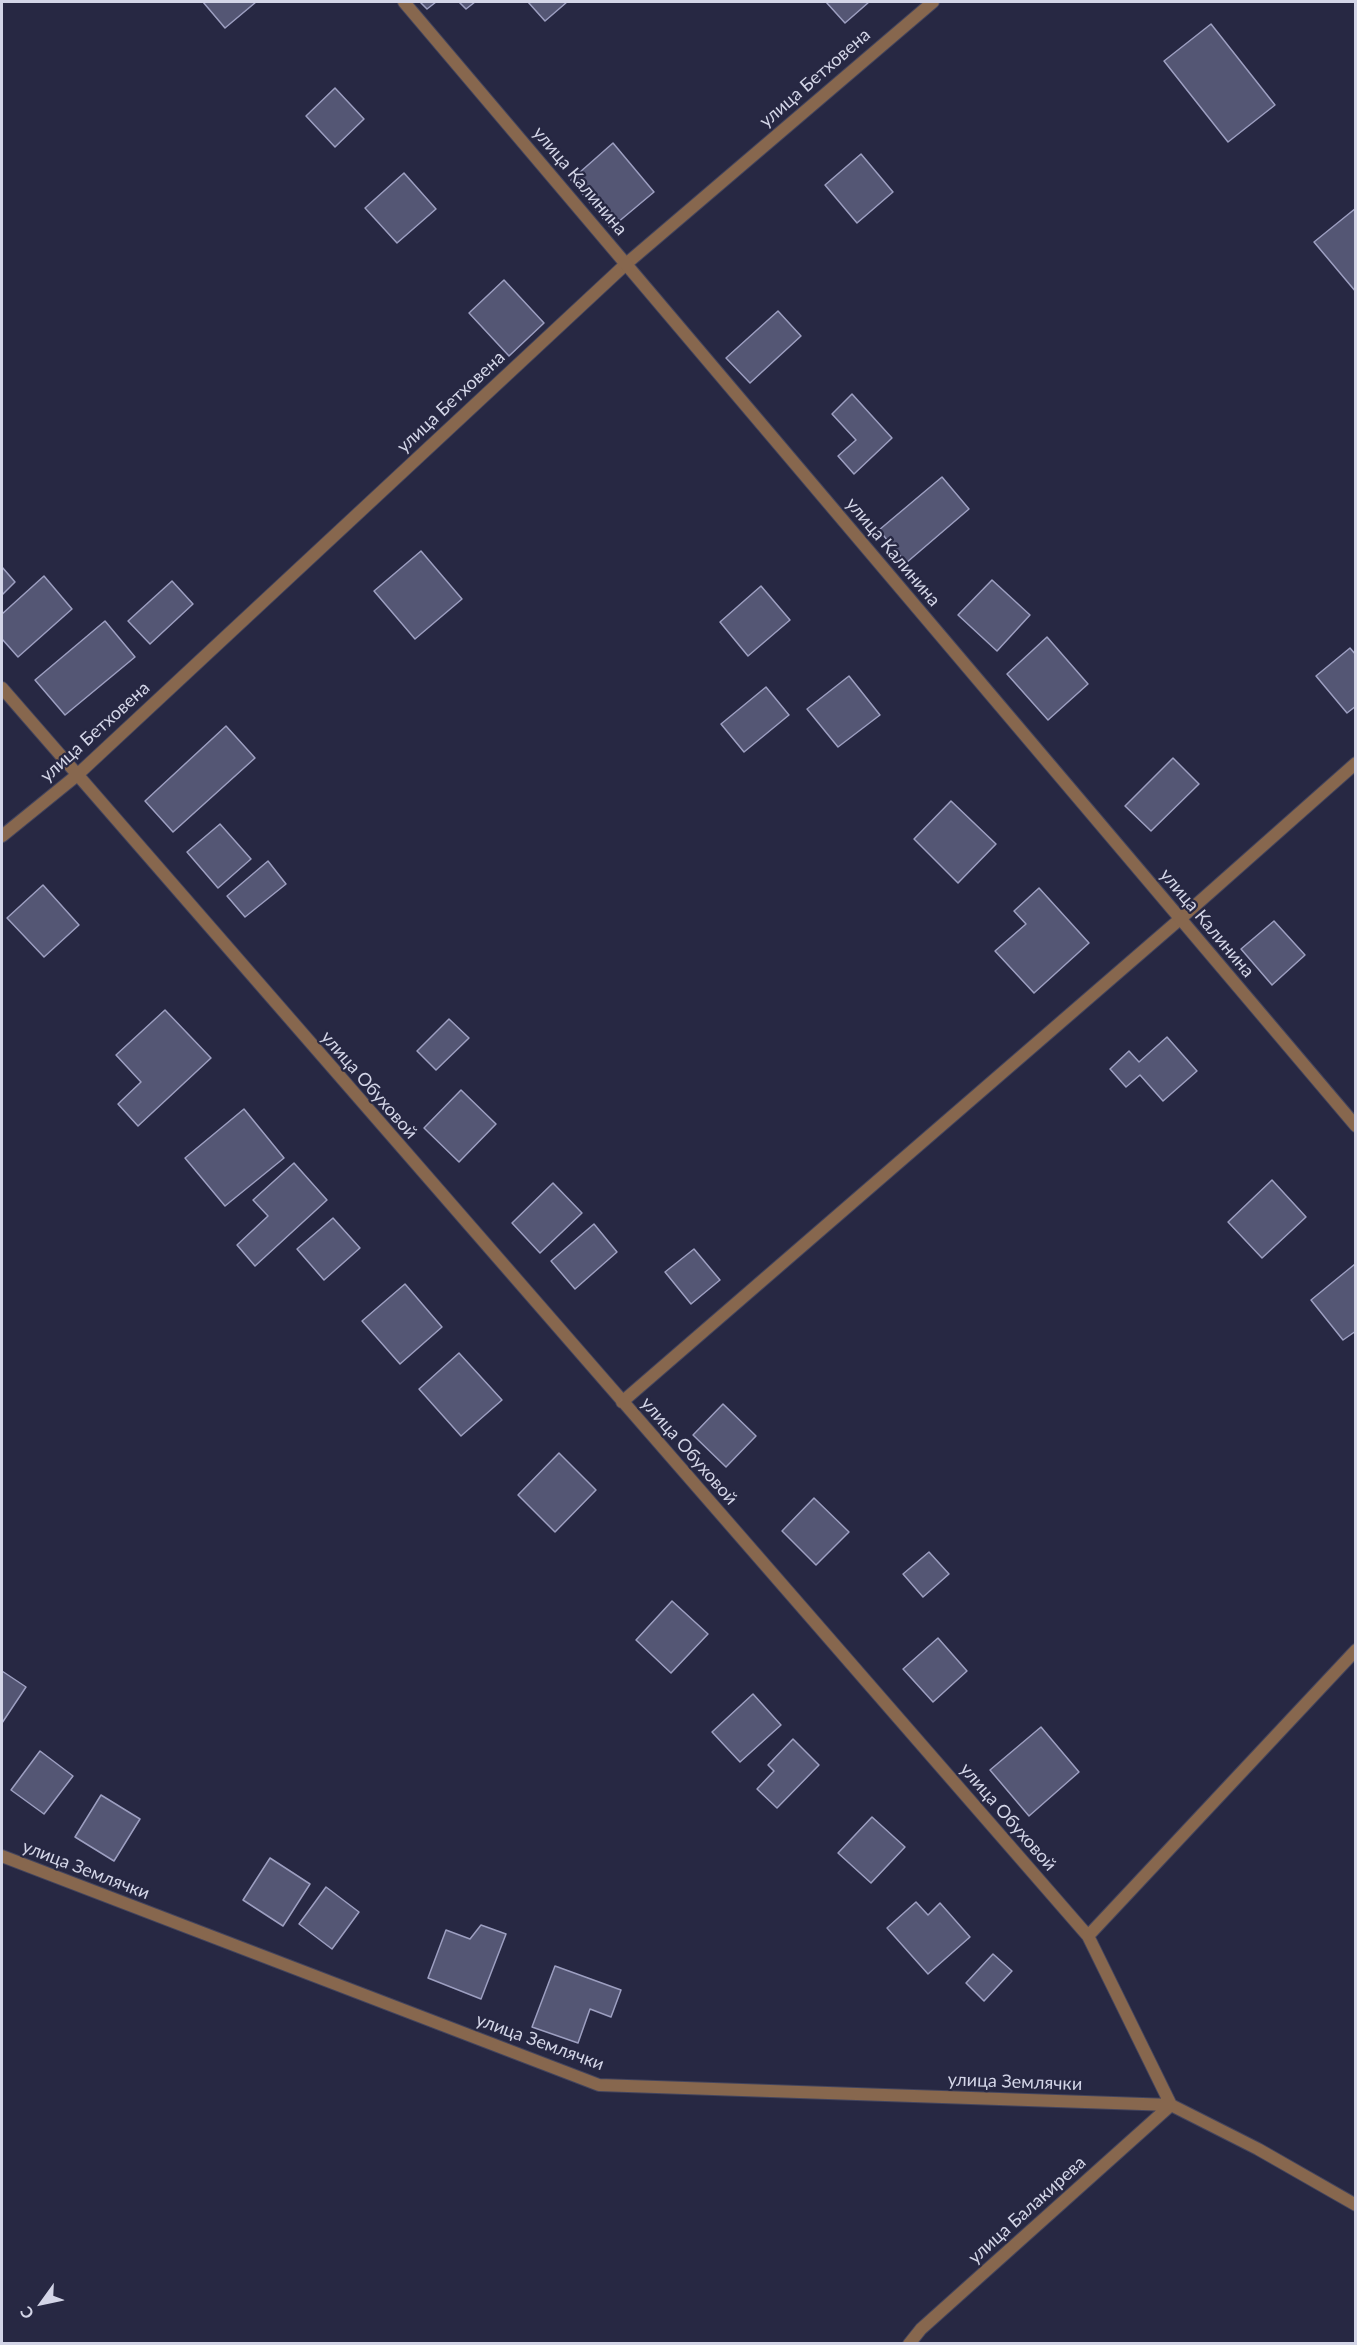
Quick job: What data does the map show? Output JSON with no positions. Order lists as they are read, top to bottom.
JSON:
{
  "streets": {
    "street": [
      "улица Бетховена",
      "улица Калинина",
      "улица Обуховой",
      "улица Землячки",
      "улица Балакирева"
    ]
  },
  "crossings": [
    ["улица Бетховена", "улица Калинина"],
    ["улица Бетховена", "улица Обуховой"],
    ["улица Обуховой", "улица Землячки"],
    ["улица Обуховой", "улица Балакирева"],
    ["улица Землячки", "улица Балакирева"]
  ],
  "north": "bottom left"
}
